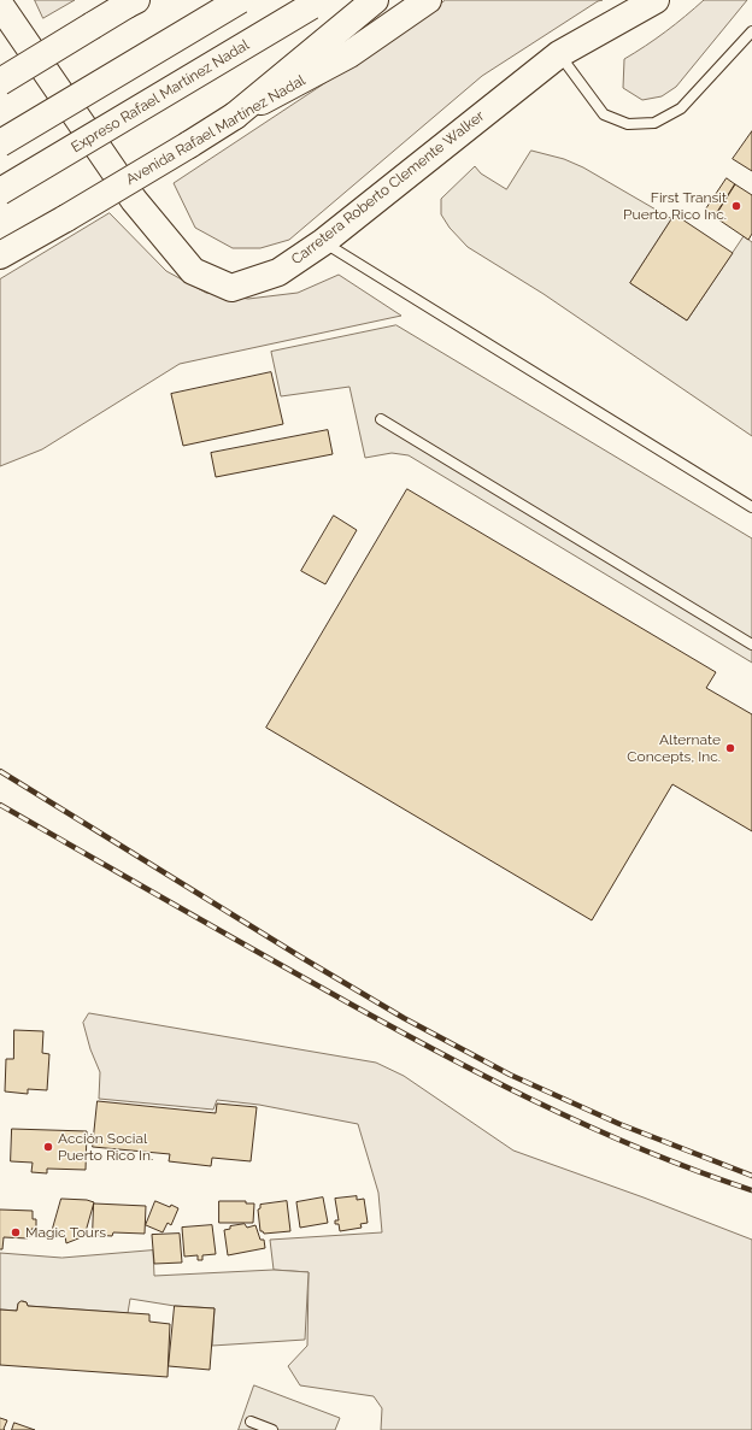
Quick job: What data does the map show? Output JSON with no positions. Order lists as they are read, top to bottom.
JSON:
{
  "streets": {
    "main road": ["Expreso Rafael Martínez Nadal", "Avenida Rafael Martínez Nadal", "Carretera Roberto Clemente Walker"]
  },
  "places": [
    "First Transit Puerto Rico Inc.",
    "Alternate Concepts, Inc.",
    "Acción Social Puerto Rico In.",
    "Magic Tours"
  ]
}
